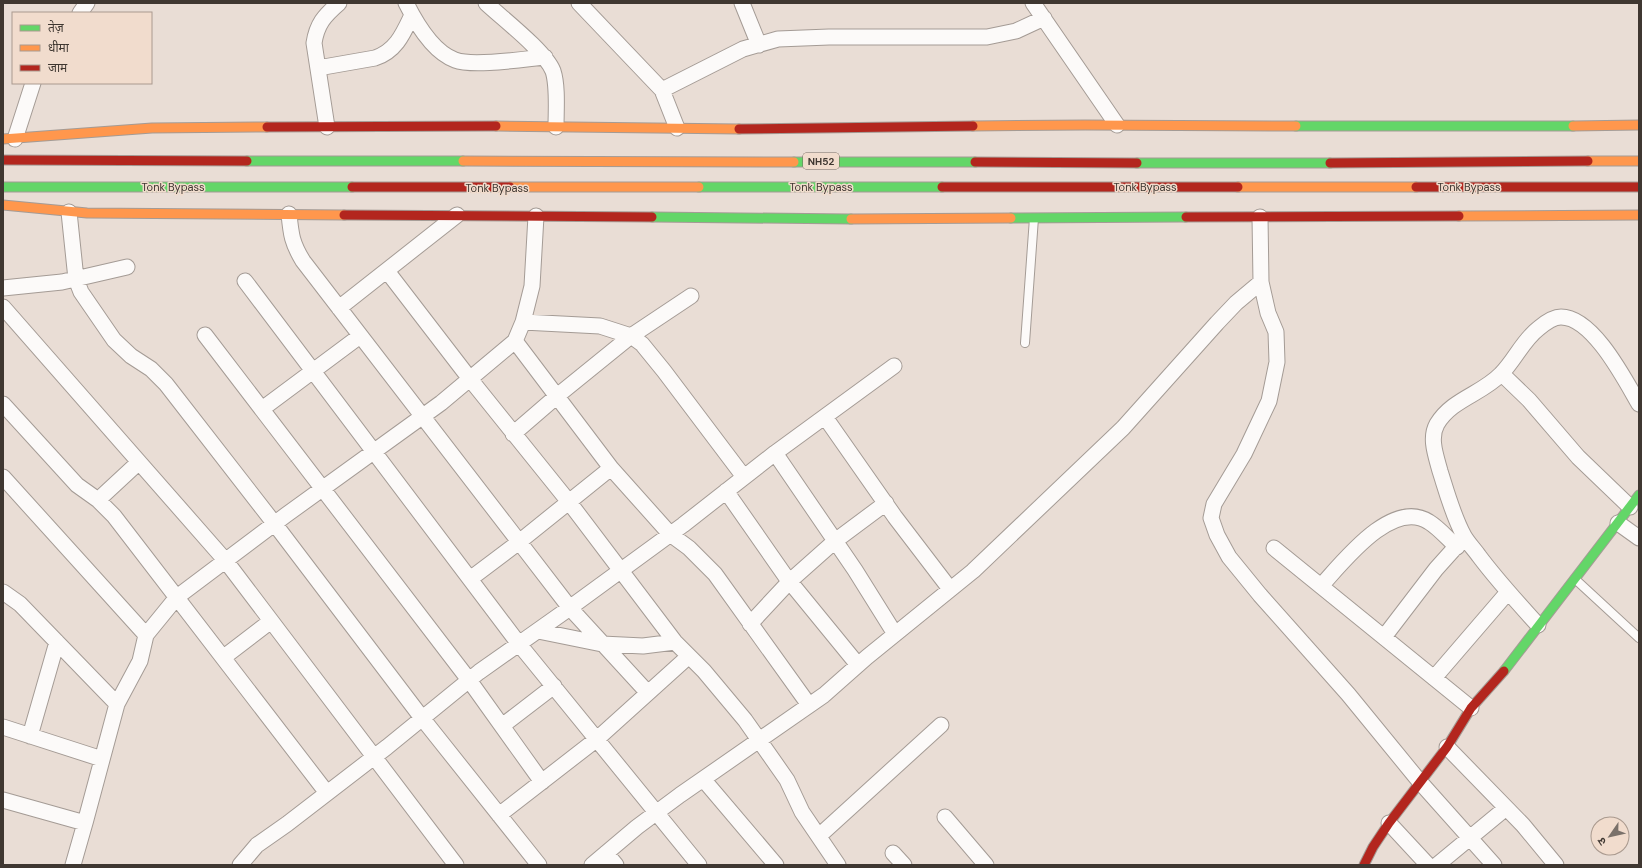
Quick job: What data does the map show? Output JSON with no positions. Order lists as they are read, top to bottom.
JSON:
{
  "streets": {
    "main road": ["NH52", "Tonk Bypass"]
  },
  "legend": ["तेज़", "धीमा", "जाम"],
  "north": "bottom left"
}
